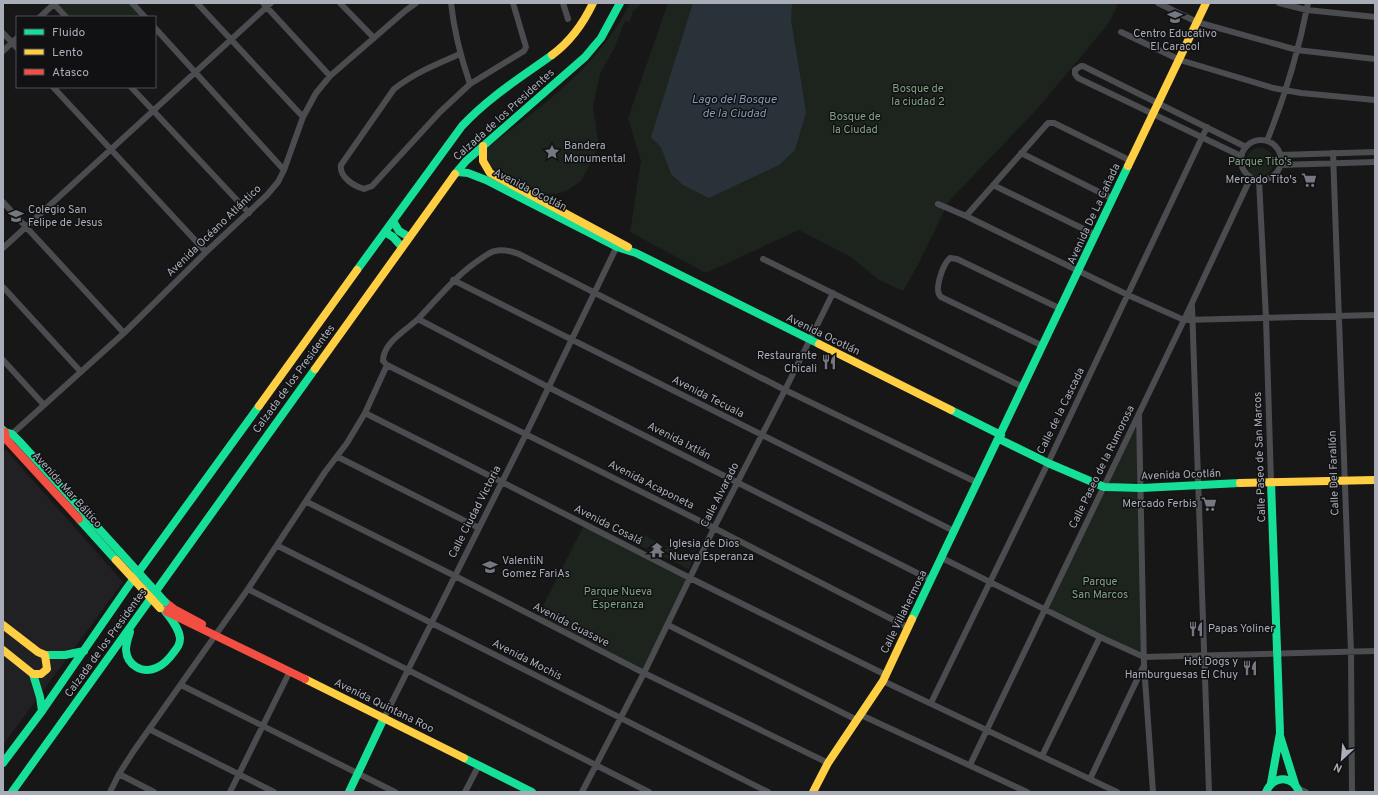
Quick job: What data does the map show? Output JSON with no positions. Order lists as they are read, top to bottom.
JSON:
{
  "streets": {
    "main road": [
      "Calzada de los Presidentes",
      "Avenida Ocotlán",
      "Avenida De La Cañada",
      "Calle Paseo de San Marcos",
      "Avenida Mar Báltico",
      "Calle Ciudad Victoria",
      "Calle Villahermosa",
      "Avenida Quintana Roo"
    ],
    "street": [
      "Avenida Océano Atlántico",
      "Avenida Tecuala",
      "Calle de la Cascada",
      "Avenida Ixtlán",
      "Calle Paseo de la Rumorosa",
      "Calle Del Farallón",
      "Avenida Acaponeta",
      "Calle Alvarado",
      "Avenida Cosalá",
      "Avenida Guasave",
      "Avenida Mochis"
    ]
  },
  "crossings": [
    ["Calzada de los Presidentes", "Avenida Ocotlán"],
    ["Avenida Ocotlán", "Avenida De La Cañada"],
    ["Avenida Ocotlán", "Calle de la Cascada"],
    ["Avenida Ocotlán", "Calle Paseo de San Marcos"],
    ["Avenida Ocotlán", "Calle Paseo de la Rumorosa"],
    ["Avenida Ocotlán", "Calle Del Farallón"],
    ["Avenida Ocotlán", "Calle Alvarado"],
    ["Avenida Ocotlán", "Calle Ciudad Victoria"],
    ["Avenida Ocotlán", "Calle Villahermosa"],
    ["Avenida De La Cañada", "Calle Villahermosa"],
    ["Avenida Océano Atlántico", "Avenida Mar Báltico"],
    ["Avenida Tecuala", "Calle Alvarado"],
    ["Avenida Tecuala", "Calle Ciudad Victoria"],
    ["Avenida Tecuala", "Calle Villahermosa"],
    ["Calle de la Cascada", "Avenida Cosalá"],
    ["Avenida Ixtlán", "Calle Alvarado"],
    ["Avenida Ixtlán", "Calle Ciudad Victoria"],
    ["Avenida Ixtlán", "Calle Villahermosa"],
    ["Calle Paseo de San Marcos", "Calle Paseo de la Rumorosa"],
    ["Calle Paseo de la Rumorosa", "Avenida Cosalá"],
    ["Avenida Acaponeta", "Calle Alvarado"],
    ["Avenida Acaponeta", "Calle Ciudad Victoria"],
    ["Avenida Acaponeta", "Calle Villahermosa"],
    ["Avenida Mar Báltico", "Avenida Quintana Roo"],
    ["Calle Alvarado", "Avenida Cosalá"],
    ["Calle Alvarado", "Avenida Guasave"],
    ["Calle Alvarado", "Avenida Mochis"],
    ["Calle Ciudad Victoria", "Avenida Cosalá"],
    ["Calle Ciudad Victoria", "Avenida Guasave"],
    ["Calle Ciudad Victoria", "Avenida Mochis"],
    ["Calle Ciudad Victoria", "Avenida Quintana Roo"],
    ["Avenida Cosalá", "Calle Villahermosa"],
    ["Calle Villahermosa", "Avenida Guasave"]
  ],
  "water": ["Lago del Bosque de la Ciudad"],
  "parks": [
    "Bosque de la ciudad 2",
    "Bosque de la Ciudad",
    "Parque Tito's",
    "Parque San Marcos",
    "Parque Nueva Esperanza"
  ],
  "places": {
    "school or university": ["Centro Educativo El Caracol", "Colegio San Felipe de Jesus", "ValentiN Gomez FariAs"],
    "place": ["Bandera Monumental"],
    "supermarket": ["Mercado Tito's", "Mercado Ferbis"],
    "restaurant": ["Restaurante Chicali", "Papas Yoliner", "Hot Dogs y Hamburguesas El Chuy"],
    "temple": ["Iglesia de Dios Nueva Esperanza"]
  },
  "legend": ["Fluido", "Lento", "Atasco"],
  "north": "bottom left"
}
